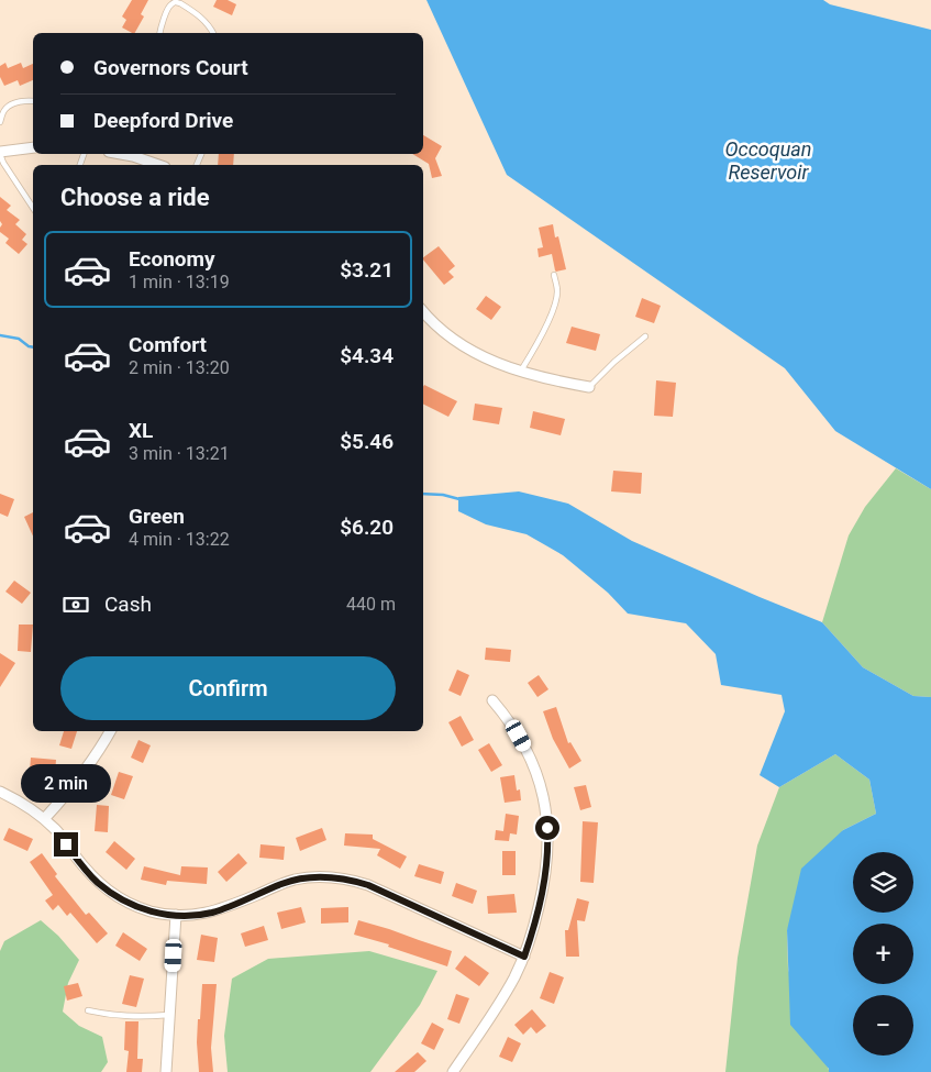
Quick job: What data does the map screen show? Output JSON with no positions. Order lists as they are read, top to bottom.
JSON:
{
  "water": ["Occoquan Reservoir"],
  "page": {
    "banner": ["Governors Court", "Deepford Drive"],
    "heading": "Choose a ride",
    "list": [
      {
        "name": "Economy",
        "note": "1 min · 13:19",
        "value": "$3.21"
      },
      {
        "name": "Comfort",
        "note": "2 min · 13:20",
        "value": "$4.34"
      },
      {
        "name": "XL",
        "note": "3 min · 13:21",
        "value": "$5.46"
      },
      {
        "name": "Green",
        "note": "4 min · 13:22",
        "value": "$6.20"
      }
    ],
    "pay": ["Cash", "440 m"],
    "buttons": "Confirm",
    "bubble": "2 min",
    "map_buttons": ["+", "−"]
  }
}
